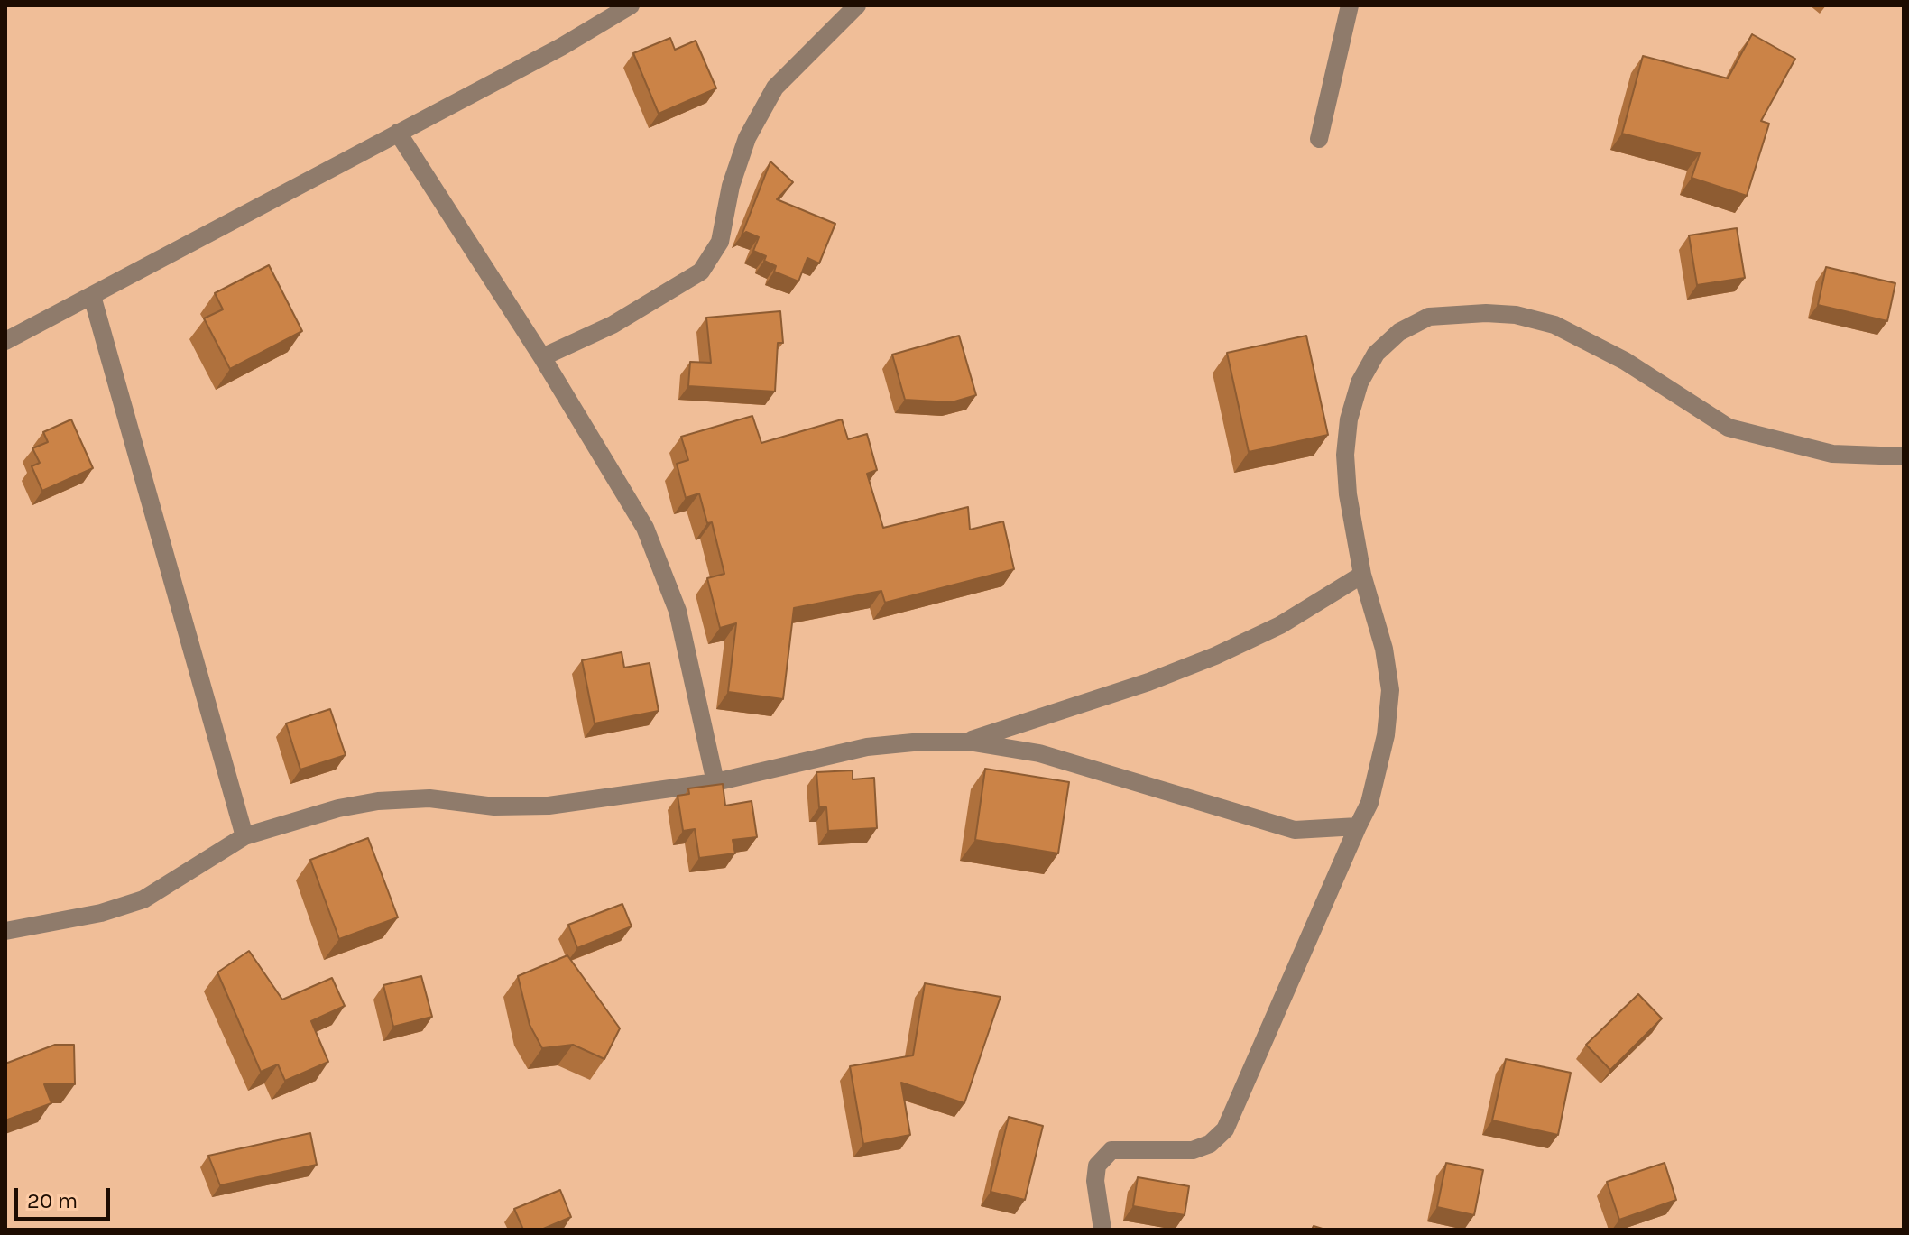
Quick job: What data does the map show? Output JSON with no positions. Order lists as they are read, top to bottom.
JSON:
{
  "scale_bar": "20 m"
}
